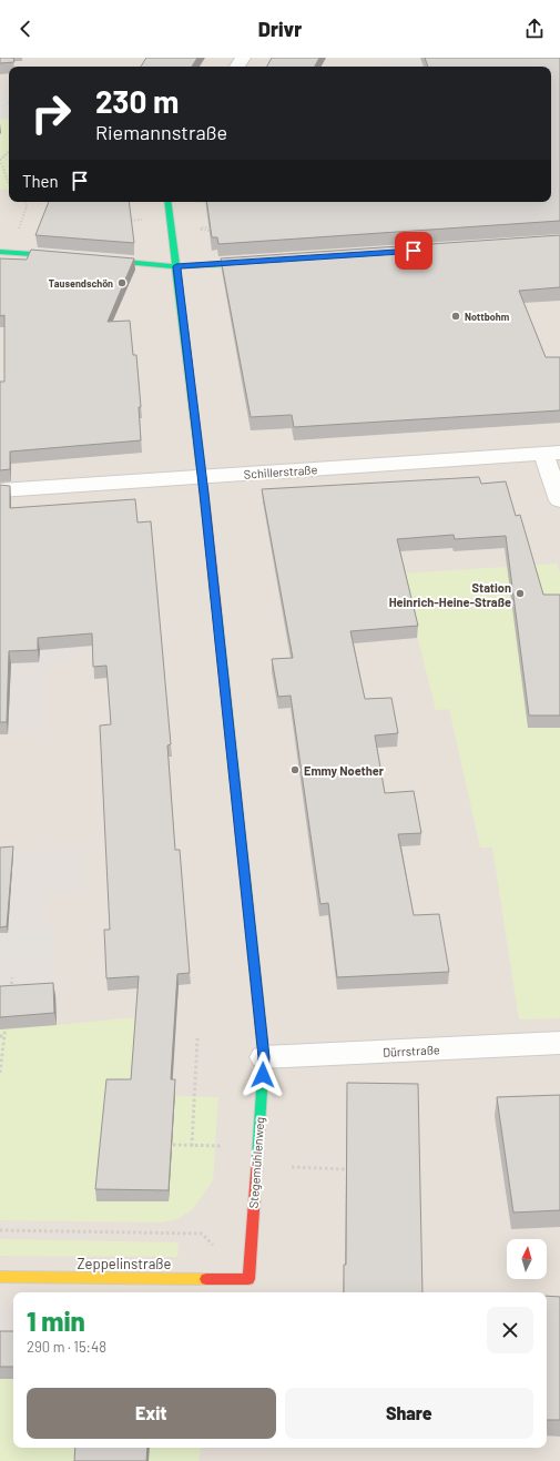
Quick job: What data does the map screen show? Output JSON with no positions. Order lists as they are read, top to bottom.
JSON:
{
  "streets": {
    "street": [
      "Schillerstraße",
      "Dürrstraße",
      "Stegemühlenweg",
      "Zeppelinstraße"
    ]
  },
  "crossings": [
    ["Schillerstraße", "Stegemühlenweg"],
    ["Dürrstraße", "Stegemühlenweg"],
    ["Stegemühlenweg", "Zeppelinstraße"]
  ],
  "places": [
    "Tausendschön",
    "Nottbohm",
    "Station Heinrich-Heine-Straße",
    "Emmy Noether"
  ],
  "north": "top",
  "page": {
    "header": "Drivr",
    "turn": ["230 m", "Riemannstraße"],
    "then": "Then",
    "heading": ["1 min", "290 m · 15:48"],
    "buttons": ["Exit", "Share"]
  }
}
